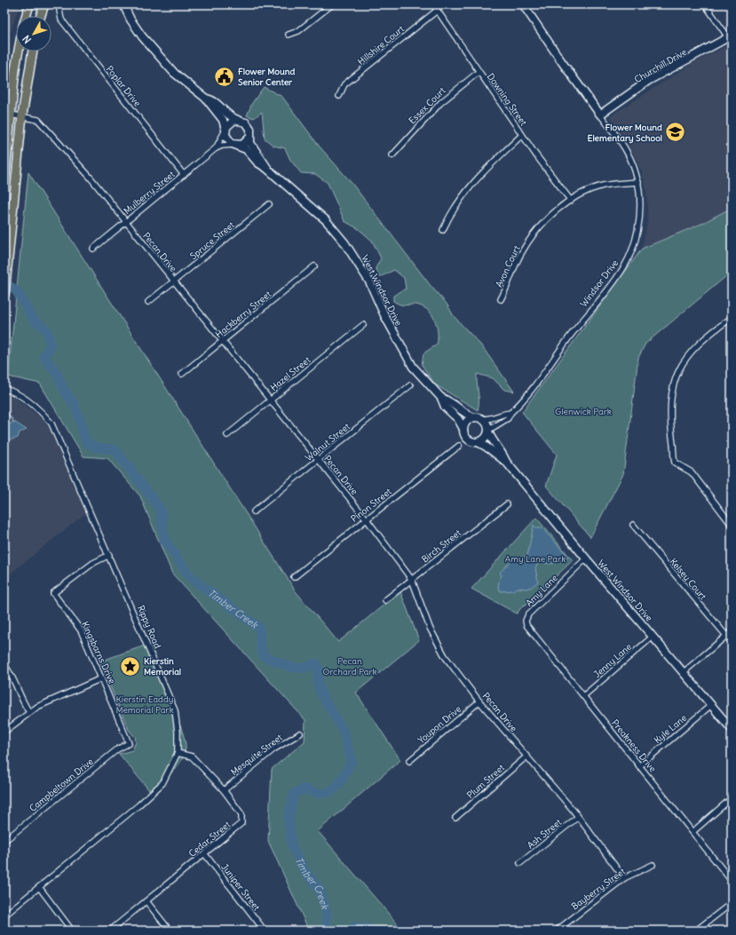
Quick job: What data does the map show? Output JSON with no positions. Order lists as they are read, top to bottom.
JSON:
{
  "streets": {
    "street": [
      "Hillshire Court",
      "Churchill Drive",
      "Poplar Drive",
      "Downing Street",
      "Essex Court",
      "Mulberry Street",
      "Spruce Street",
      "Pecan Drive",
      "Avon Court",
      "Windsor Drive",
      "West Windsor Drive",
      "Hackberry Street",
      "Hazel Street",
      "Walnut Street",
      "Pinon Street",
      "Birch Street",
      "Kelsey Court",
      "Amy Lane",
      "Rippy Road",
      "Kingsbarns Drive",
      "Jenny Lane",
      "Youpon Drive",
      "Kyle Lane",
      "Preakness Drive",
      "Mesquite Street",
      "Plum Street",
      "Campbeltown Drive",
      "Ash Street",
      "Cedar Street",
      "Juniper Street",
      "Bayberry Street"
    ]
  },
  "crossings": [
    ["Hillshire Court", "Downing Street"],
    ["Churchill Drive", "Windsor Drive"],
    ["Poplar Drive", "Mulberry Street"],
    ["Downing Street", "Essex Court"],
    ["Downing Street", "Avon Court"],
    ["Mulberry Street", "Pecan Drive"],
    ["Mulberry Street", "West Windsor Drive"],
    ["Spruce Street", "Pecan Drive"],
    ["Pecan Drive", "Hackberry Street"],
    ["Pecan Drive", "Hazel Street"],
    ["Pecan Drive", "Walnut Street"],
    ["Pecan Drive", "Pinon Street"],
    ["Pecan Drive", "Birch Street"],
    ["Pecan Drive", "Youpon Drive"],
    ["Pecan Drive", "Plum Street"],
    ["Pecan Drive", "Ash Street"],
    ["Pecan Drive", "Bayberry Street"],
    ["Avon Court", "Windsor Drive"],
    ["Windsor Drive", "West Windsor Drive"],
    ["West Windsor Drive", "Amy Lane"],
    ["West Windsor Drive", "Jenny Lane"],
    ["West Windsor Drive", "Kyle Lane"],
    ["Amy Lane", "Preakness Drive"],
    ["Rippy Road", "Kingsbarns Drive"],
    ["Rippy Road", "Cedar Street"],
    ["Kingsbarns Drive", "Campbeltown Drive"],
    ["Jenny Lane", "Preakness Drive"],
    ["Kyle Lane", "Preakness Drive"],
    ["Mesquite Street", "Cedar Street"],
    ["Cedar Street", "Juniper Street"]
  ],
  "water": ["Timber Creek"],
  "parks": [
    "Glenwick Park",
    "Amy Lane Park",
    "Pecan Orchard Park",
    "Kierstin Eaddy Memorial Park"
  ],
  "places": {
    "public building": ["Flower Mound Senior Center"],
    "school or university": ["Flower Mound Elementary School"],
    "place": ["Kierstin Memorial"]
  },
  "north": "bottom left"
}
